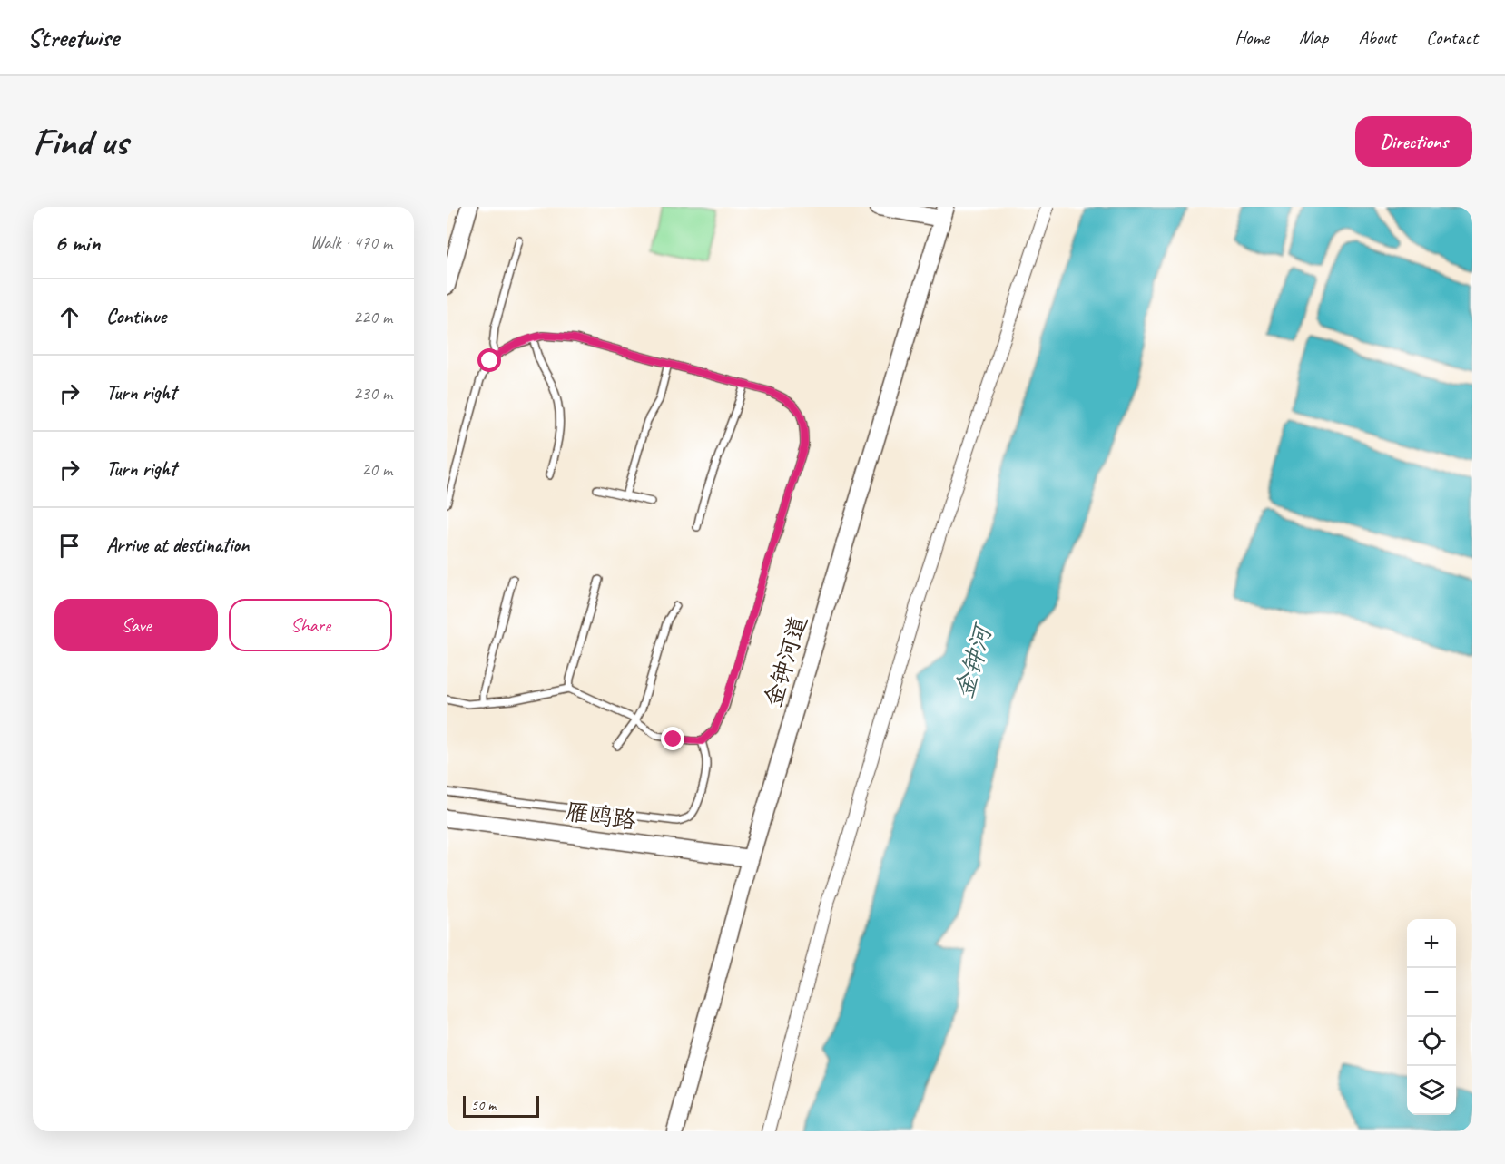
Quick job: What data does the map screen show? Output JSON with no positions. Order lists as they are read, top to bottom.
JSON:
{
  "streets": {
    "street": ["金钟河道", "雁鸥路"]
  },
  "crossings": [
    ["金钟河道", "雁鸥路"]
  ],
  "water": ["金钟河"],
  "scale_bar": "50 m",
  "page": {
    "header": "Streetwise",
    "nav": [
      "Home",
      "Map",
      "About",
      "Contact"
    ],
    "buttons": [
      "Directions",
      ["Save", "Share"]
    ],
    "title": "Find us",
    "heading": ["6 min", "Walk · 470 m"],
    "list": [
      ["Continue", "220 m"],
      ["Turn right", "230 m"],
      ["Turn right", "20 m"],
      "Arrive at destination"
    ],
    "map_buttons": ["+", "−"],
    "scale": "50 m"
  }
}
